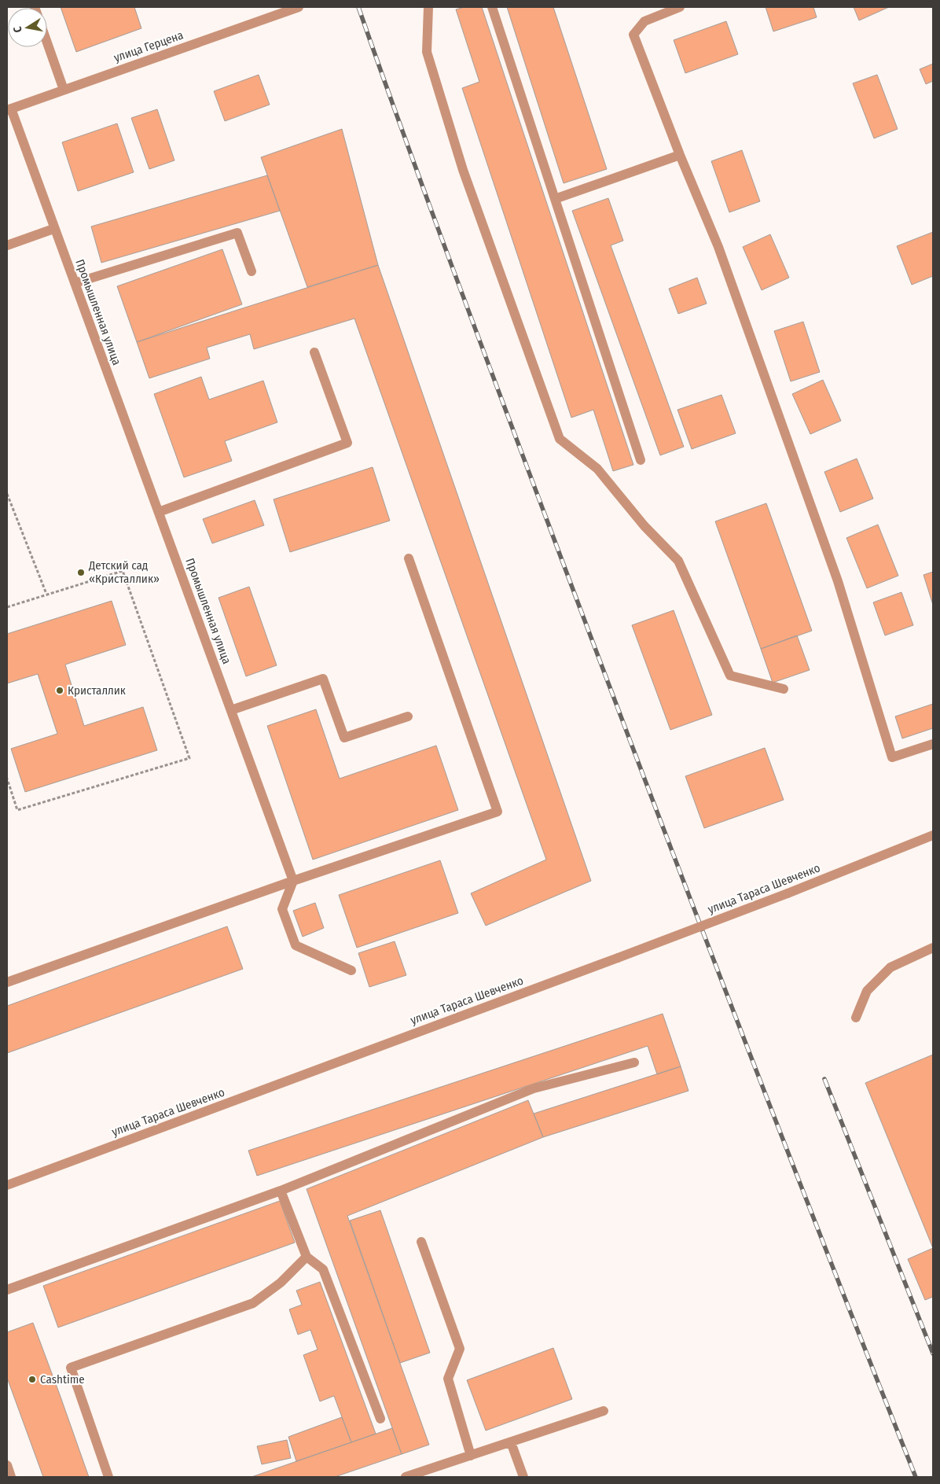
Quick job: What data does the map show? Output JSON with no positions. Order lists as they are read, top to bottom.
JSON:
{
  "streets": {
    "street": ["улица Герцена", "Промышленная улица", "улица Тараса Шевченко"]
  },
  "crossings": [
    ["улица Герцена", "Промышленная улица"]
  ],
  "places": ["Детский сад «Кристаллик»", "Кристаллик", "Cashtime"],
  "north": "left"
}
